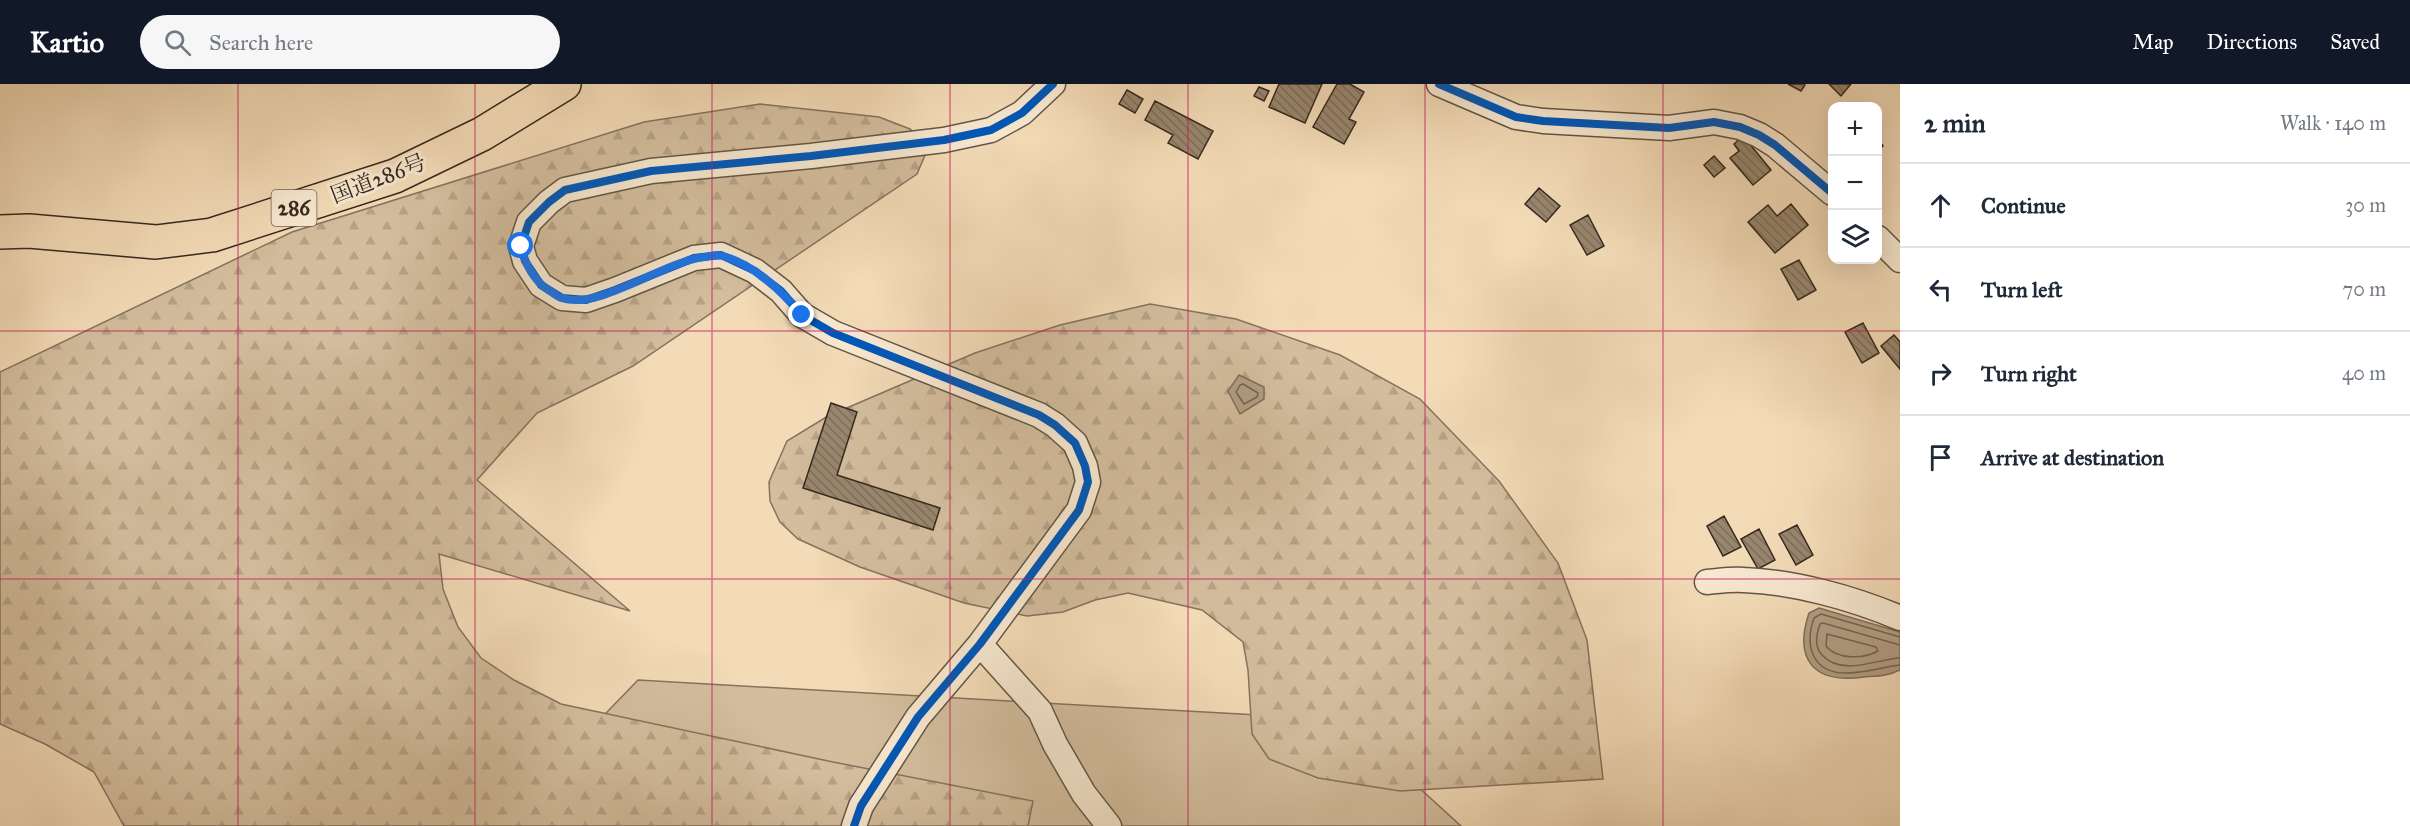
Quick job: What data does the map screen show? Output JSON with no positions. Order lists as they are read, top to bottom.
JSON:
{
  "streets": {
    "highway": ["国道286号", "286"]
  },
  "page": {
    "header": "Kartio",
    "search": "Search here",
    "nav": ["Map", "Directions", "Saved"],
    "heading": ["2 min", "Walk · 140 m"],
    "map_buttons": ["+", "−"],
    "list": [
      ["Continue", "30 m"],
      ["Turn left", "70 m"],
      ["Turn right", "40 m"],
      "Arrive at destination"
    ]
  }
}
